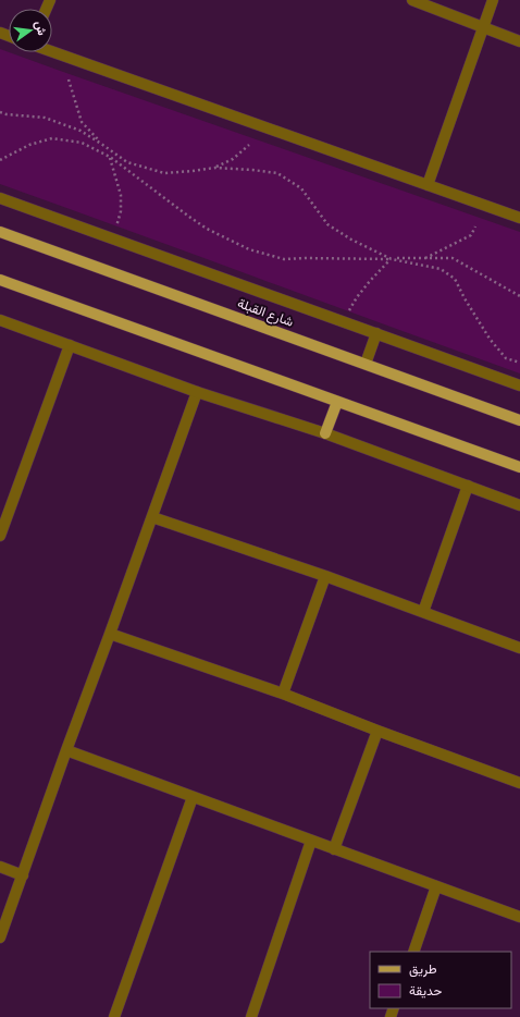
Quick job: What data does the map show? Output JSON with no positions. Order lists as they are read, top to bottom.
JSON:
{
  "streets": {
    "main road": ["شارع القبلة"]
  },
  "legend": ["طريق", "حديقة"],
  "north": "right"
}
